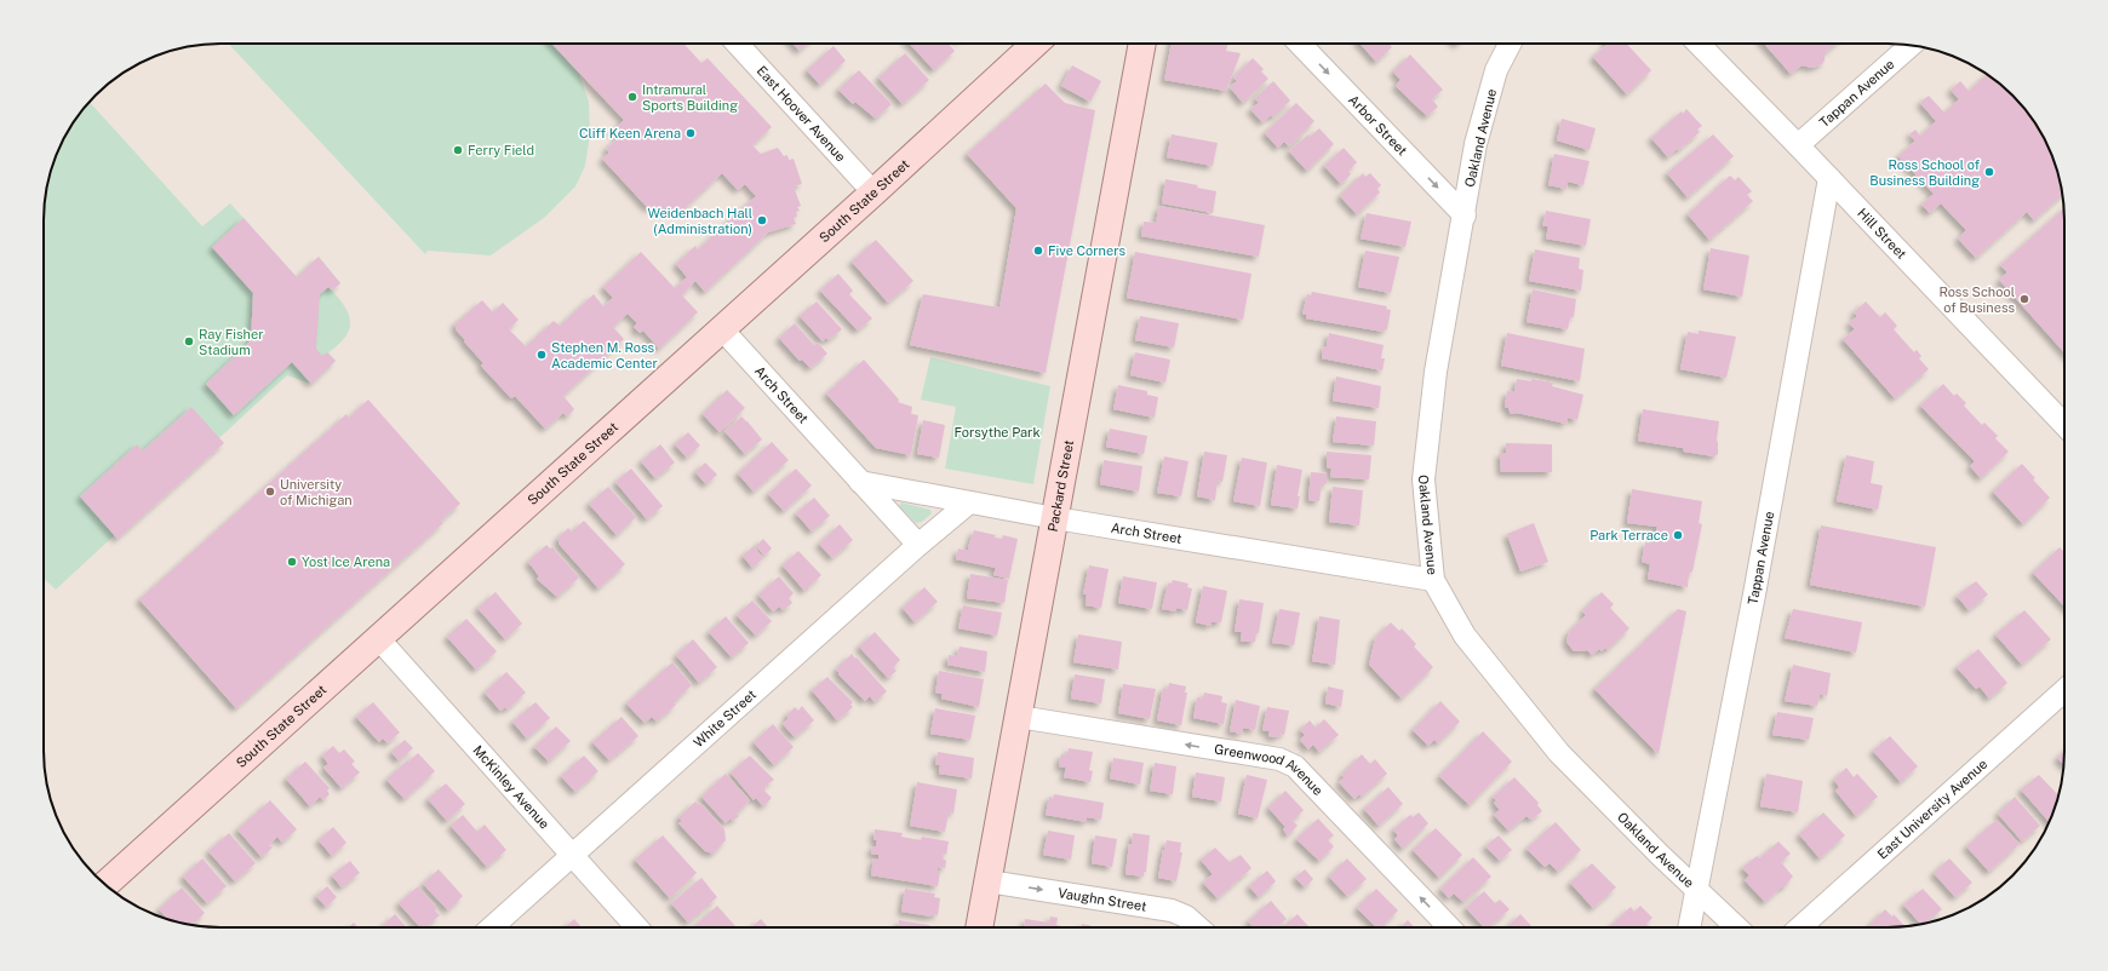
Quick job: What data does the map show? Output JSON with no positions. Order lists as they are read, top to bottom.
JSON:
{
  "streets": {
    "main road": ["South State Street", "Packard Street"],
    "street": [
      "Tappan Avenue",
      "East Hoover Avenue",
      "Arbor Street",
      "Oakland Avenue",
      "Hill Street",
      "Arch Street",
      "White Street",
      "Greenwood Avenue",
      "McKinley Avenue",
      "East University Avenue",
      "Vaughn Street"
    ]
  },
  "crossings": [
    ["Tappan Avenue", "Oakland Avenue"],
    ["Tappan Avenue", "Hill Street"],
    ["East Hoover Avenue", "South State Street"],
    ["Arbor Street", "Oakland Avenue"],
    ["Oakland Avenue", "Arch Street"],
    ["South State Street", "Arch Street"],
    ["South State Street", "McKinley Avenue"],
    ["Arch Street", "Packard Street"],
    ["Arch Street", "White Street"],
    ["Packard Street", "Greenwood Avenue"],
    ["Packard Street", "Vaughn Street"],
    ["White Street", "McKinley Avenue"]
  ],
  "one_way": ["Arbor Street", "Greenwood Avenue", "Vaughn Street"],
  "parks": ["Forsythe Park"],
  "places": [
    "Intramural Sports Building",
    "Cliff Keen Arena",
    "Ferry Field",
    "Ross School of Business Building",
    "Weidenbach Hall (Administration)",
    "Five Corners",
    "Ross School of Business",
    "Ray Fisher Stadium",
    "Stephen M. Ross Academic Center",
    "University of Michigan",
    "Park Terrace",
    "Yost Ice Arena"
  ]
}
